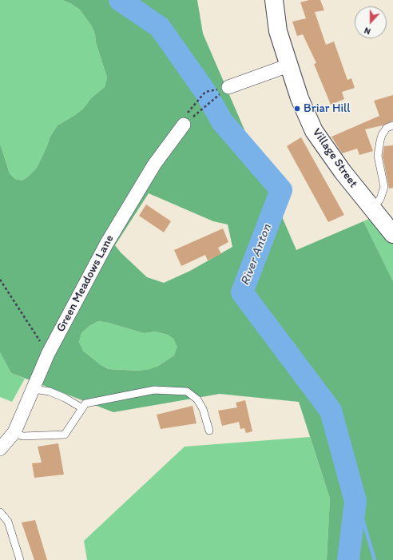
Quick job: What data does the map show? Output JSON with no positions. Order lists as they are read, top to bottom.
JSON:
{
  "streets": {
    "street": ["Village Street", "Green Meadows Lane"]
  },
  "water": ["River Anton"],
  "places": ["Briar Hill"],
  "north": "bottom"
}
